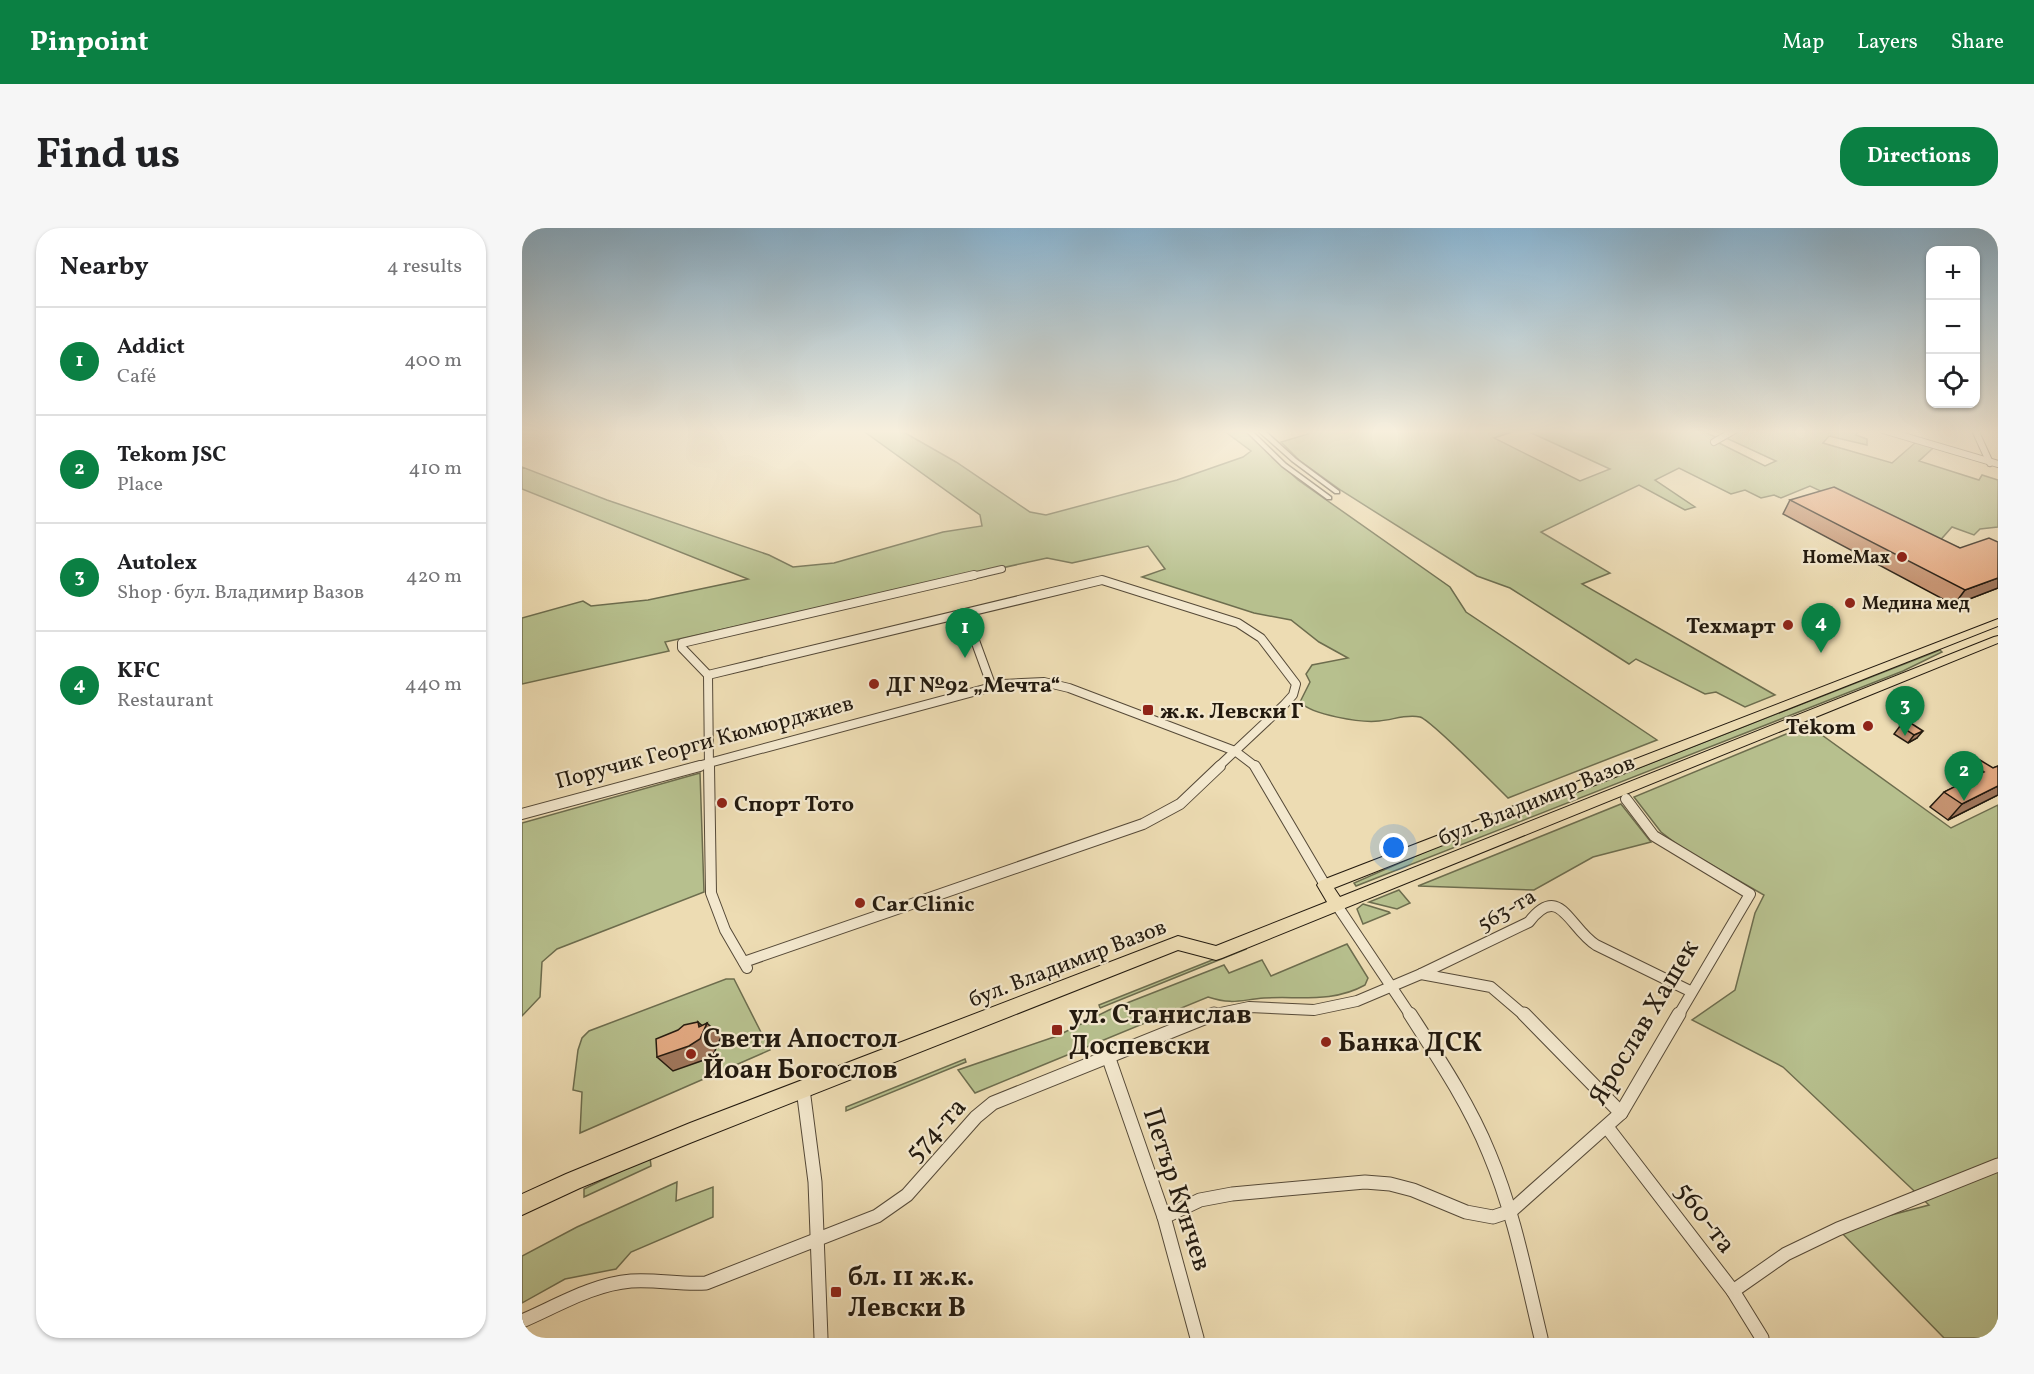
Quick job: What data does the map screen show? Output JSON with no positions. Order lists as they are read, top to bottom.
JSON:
{
  "streets": {
    "main road": ["Поручик Георги Кюмюрджиев", "бул. Владимир Вазов"],
    "street": [
      "563-та",
      "Ярослав Хашек",
      "574-та",
      "Петър Кунчев",
      "560-та"
    ]
  },
  "crossings": [
    ["Поручик Георги Кюмюрджиев", "бул. Владимир Вазов"],
    ["563-та", "Ярослав Хашек"],
    ["563-та", "574-та"],
    ["Ярослав Хашек", "560-та"],
    ["574-та", "Петър Кунчев"]
  ],
  "places": {
    "other": [
      "HomeMax",
      "Медина мед",
      "Техмарт",
      "ДГ №92 „Мечта“",
      "Tekom",
      "Спорт Тото",
      "Car Clinic",
      "Банка ДСК",
      "Свети Апостол Йоан Богослов"
    ],
    "transit": ["ж.к. Левски Г", "ул. Станислав Доспевски", "бл. 11 ж.к. Левски В"]
  },
  "page": {
    "header": "Pinpoint",
    "nav": ["Map", "Layers", "Share"],
    "title": "Find us",
    "buttons": "Directions",
    "heading": ["Nearby", "4 results"],
    "map_buttons": ["+", "−"],
    "list": [
      {
        "mark": "1",
        "name": "Addict",
        "note": "Café",
        "value": "400 m"
      },
      {
        "mark": "2",
        "name": "Tekom JSC",
        "note": "Place",
        "value": "410 m"
      },
      {
        "mark": "3",
        "name": "Autolex",
        "note": "Shop · бул. Владимир Вазов",
        "value": "420 m"
      },
      {
        "mark": "4",
        "name": "KFC",
        "note": "Restaurant",
        "value": "440 m"
      }
    ],
    "pins": [
      "4",
      "1",
      "3",
      "2"
    ]
  }
}
